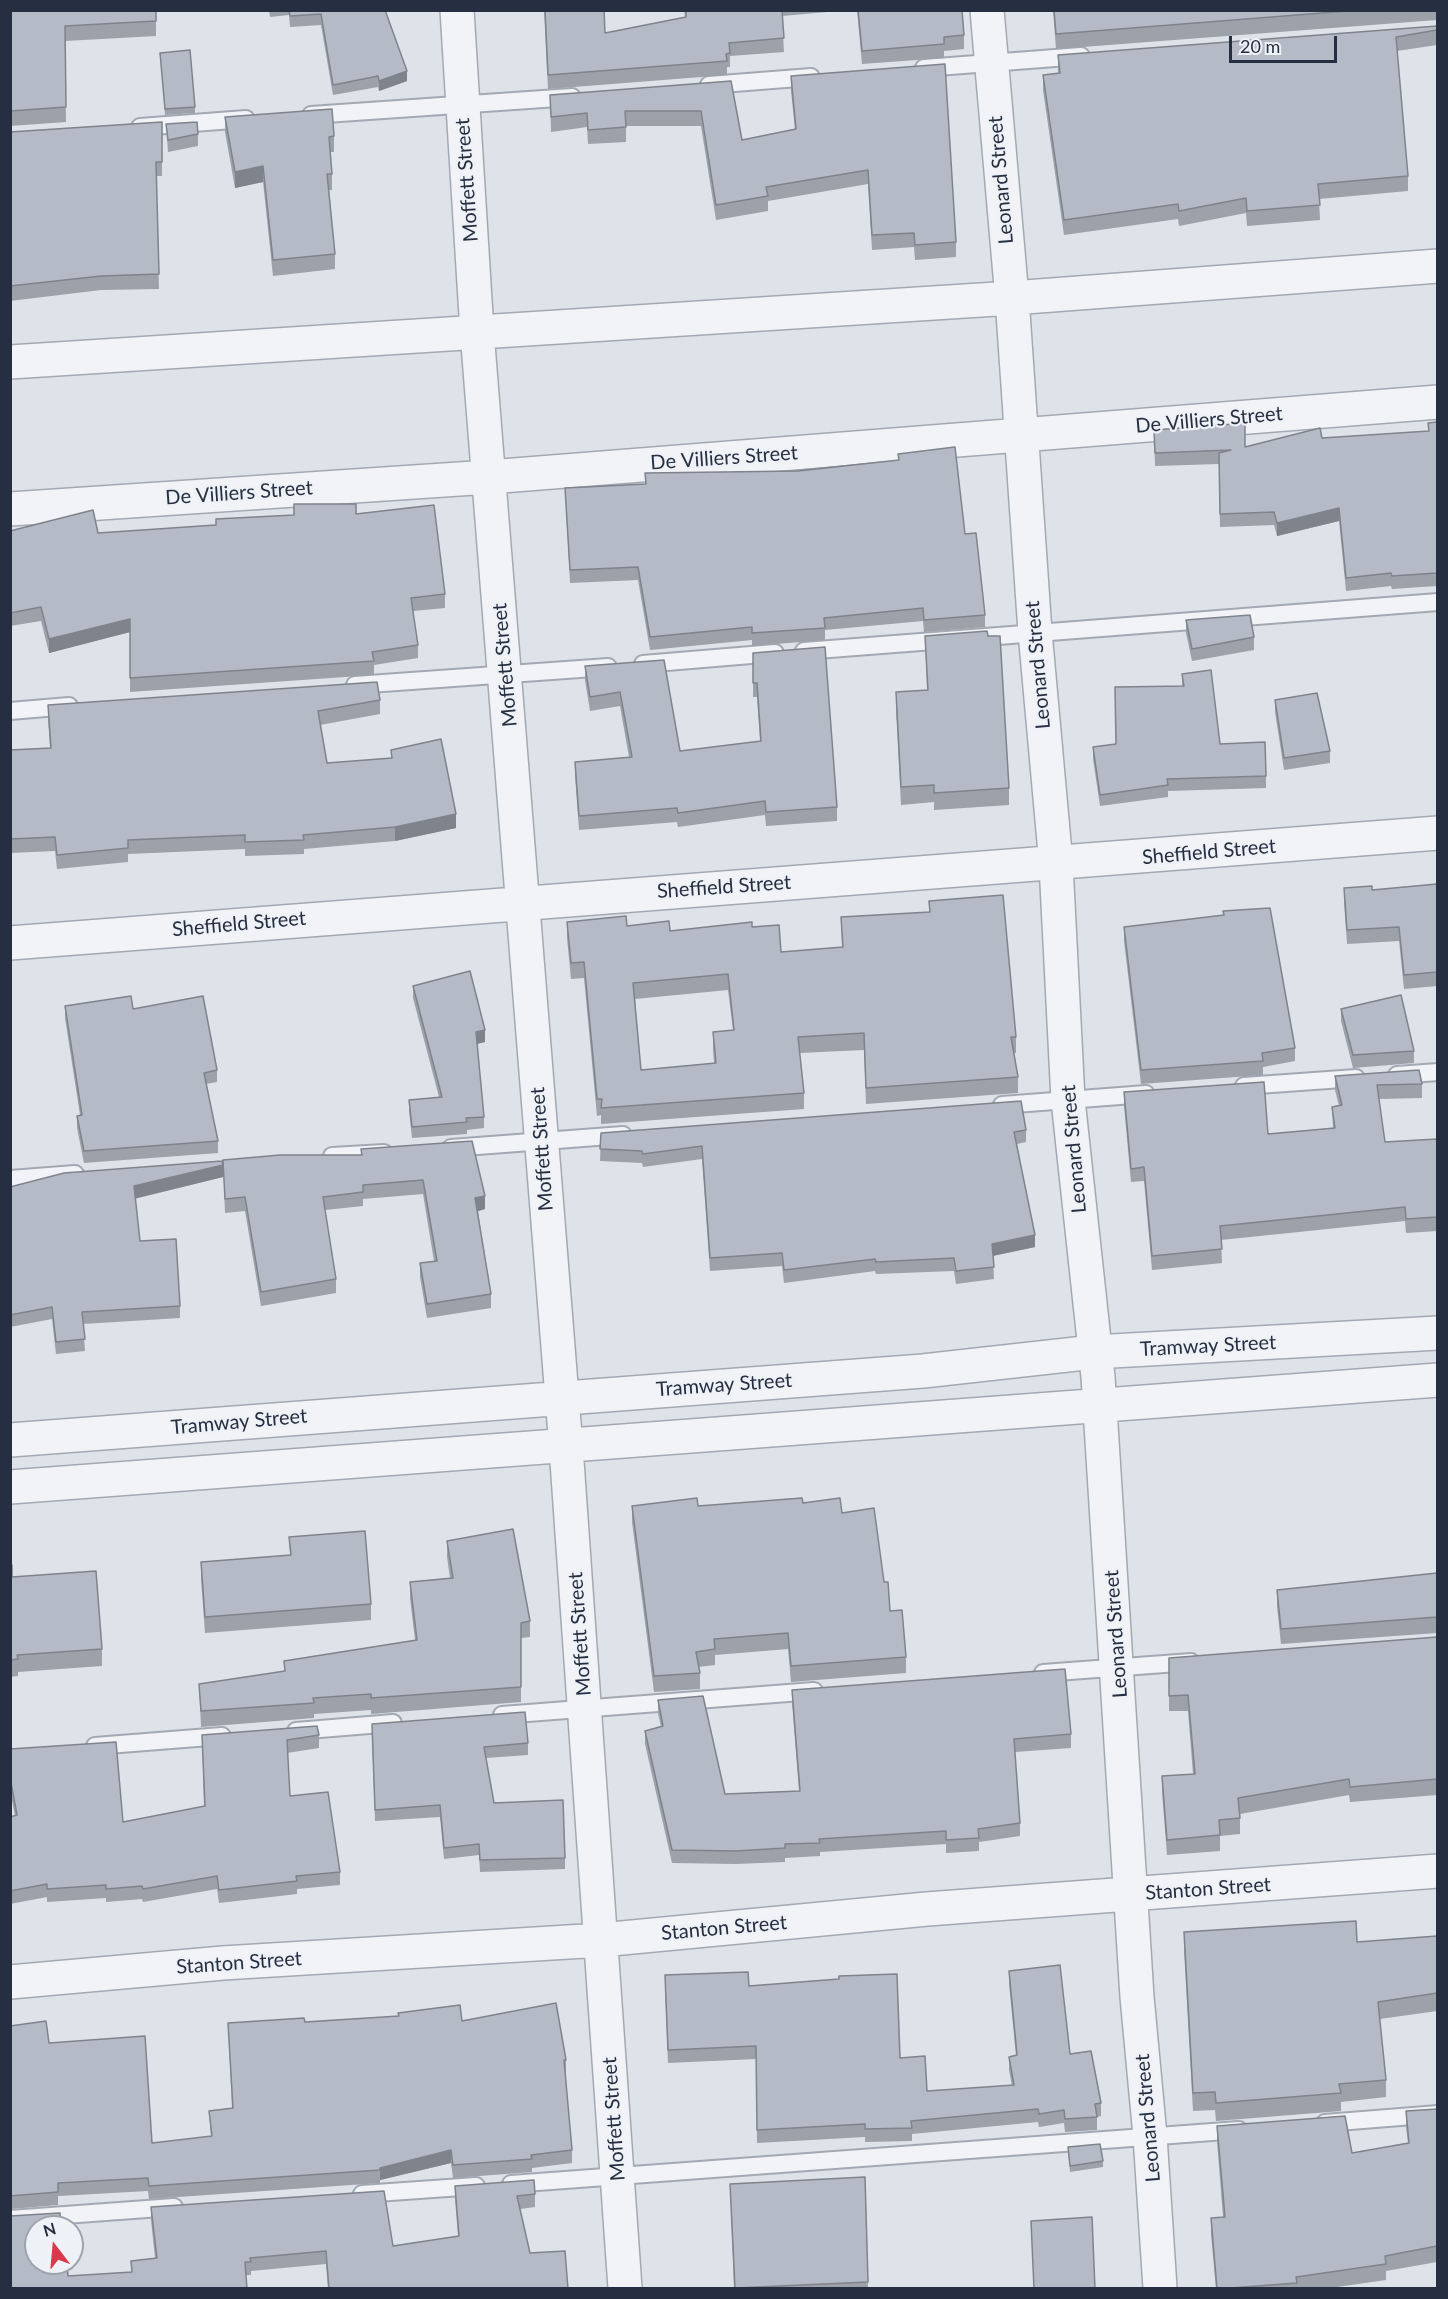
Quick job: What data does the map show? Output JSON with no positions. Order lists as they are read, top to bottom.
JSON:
{
  "streets": {
    "street": [
      "Moffett Street",
      "Leonard Street",
      "De Villiers Street",
      "Sheffield Street",
      "Tramway Street",
      "Stanton Street"
    ]
  },
  "crossings": [
    ["Moffett Street", "De Villiers Street"],
    ["Moffett Street", "Sheffield Street"],
    ["Moffett Street", "Tramway Street"],
    ["Moffett Street", "Stanton Street"],
    ["Leonard Street", "De Villiers Street"],
    ["Leonard Street", "Sheffield Street"],
    ["Leonard Street", "Tramway Street"],
    ["Leonard Street", "Stanton Street"]
  ],
  "scale_bar": "20 m",
  "north": "top"
}
